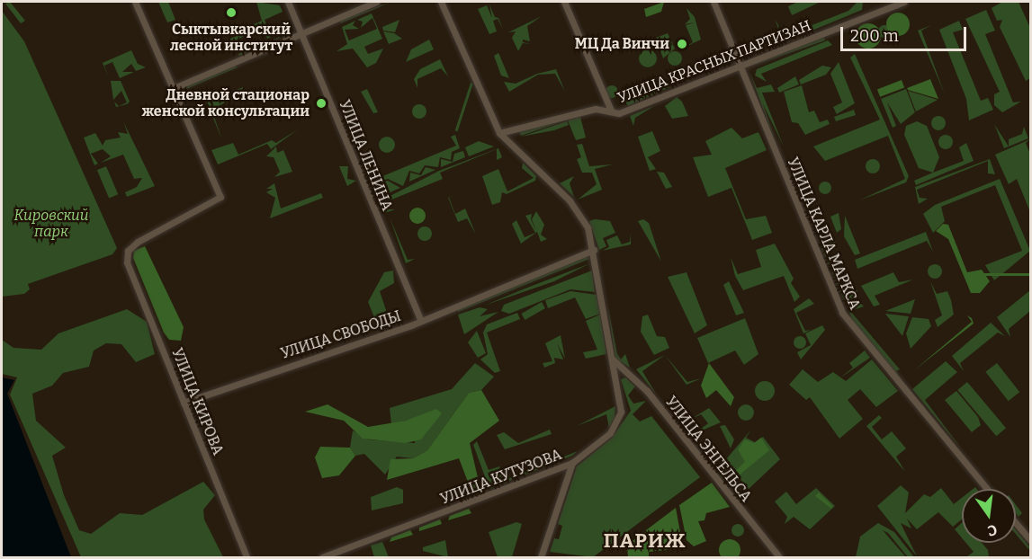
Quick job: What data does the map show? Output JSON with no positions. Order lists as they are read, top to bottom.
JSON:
{
  "streets": {
    "street": [
      "УЛИЦА КРАСНЫХ ПАРТИЗАН",
      "УЛИЦА ЛЕНИНА",
      "УЛИЦА КАРЛА МАРКСА",
      "УЛИЦА СВОБОДЫ",
      "УЛИЦА КИРОВА",
      "УЛИЦА ЭНГЕЛЬСА",
      "УЛИЦА КУТУЗОВА"
    ]
  },
  "crossings": [
    ["УЛИЦА КРАСНЫХ ПАРТИЗАН", "УЛИЦА КАРЛА МАРКСА"],
    ["УЛИЦА КРАСНЫХ ПАРТИЗАН", "УЛИЦА КУТУЗОВА"],
    ["УЛИЦА ЛЕНИНА", "УЛИЦА СВОБОДЫ"],
    ["УЛИЦА СВОБОДЫ", "УЛИЦА КИРОВА"],
    ["УЛИЦА СВОБОДЫ", "УЛИЦА КУТУЗОВА"],
    ["УЛИЦА ЭНГЕЛЬСА", "УЛИЦА КУТУЗОВА"]
  ],
  "districts": ["ПАРИЖ"],
  "parks": ["Кировский парк"],
  "places": ["Сыктывкарский лесной институт", "МЦ Да Винчи", "Дневной стационар женской консультации"],
  "scale_bar": "200 m",
  "north": "bottom"
}
